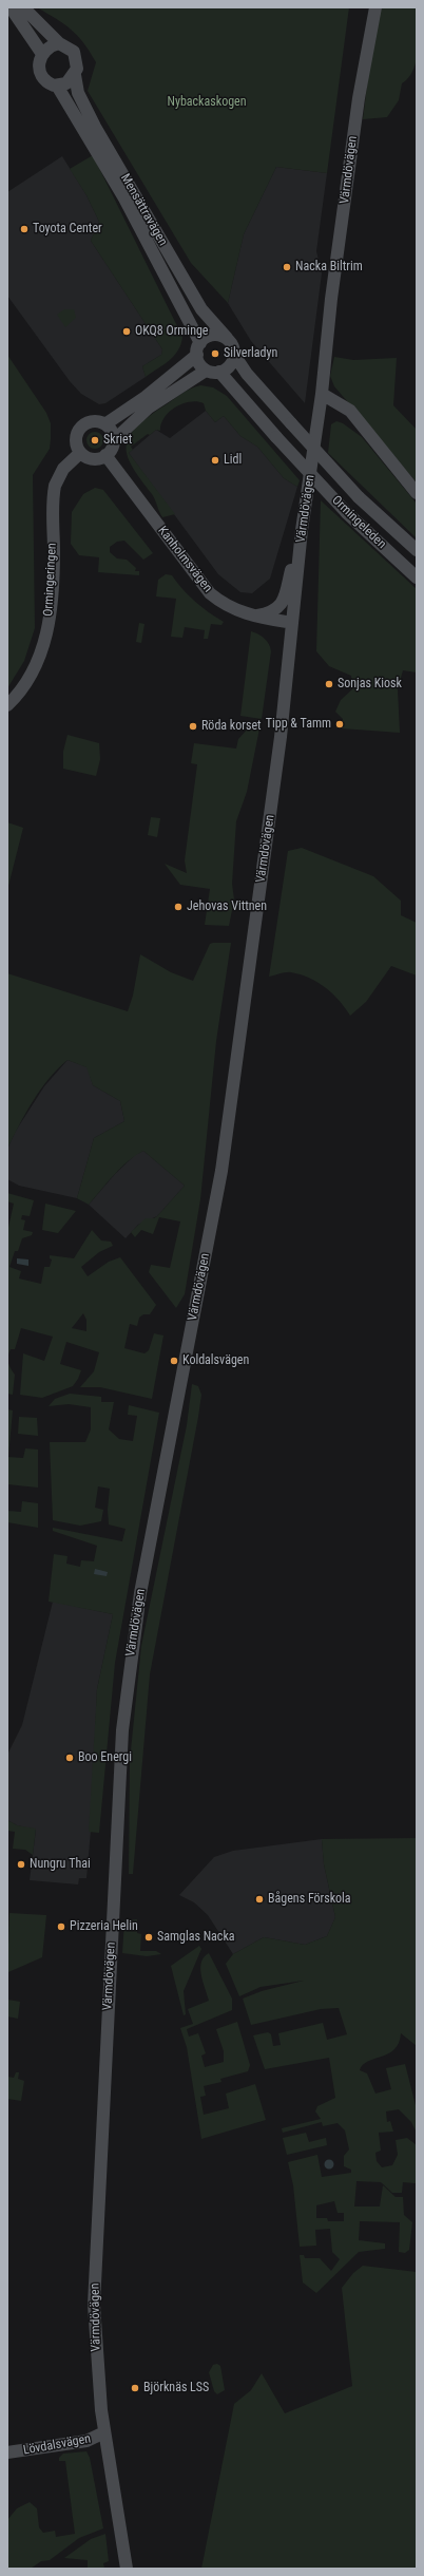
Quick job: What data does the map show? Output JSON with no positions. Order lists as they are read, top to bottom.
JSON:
{
  "streets": {
    "main road": [
      "Värmdövägen",
      "Mensättravägen",
      "Ormingeleden",
      "Kanholmsvägen",
      "Ormingeringen",
      "Lövdalsvägen"
    ]
  },
  "crossings": [
    ["Värmdövägen", "Kanholmsvägen"],
    ["Värmdövägen", "Lövdalsvägen"],
    ["Mensättravägen", "Ormingeleden"],
    ["Kanholmsvägen", "Ormingeringen"]
  ],
  "parks": ["Nybackaskogen"],
  "places": [
    "Toyota Center",
    "Nacka Biltrim",
    "OKQ8 Orminge",
    "Silverladyn",
    "Skriet",
    "Lidl",
    "Sonjas Kiosk",
    "Tipp & Tamm",
    "Röda korset",
    "Jehovas Vittnen",
    "Koldalsvägen",
    "Boo Energi",
    "Nungru Thai",
    "Bågens Förskola",
    "Pizzeria Helin",
    "Samglas Nacka",
    "Björknäs LSS"
  ]
}
